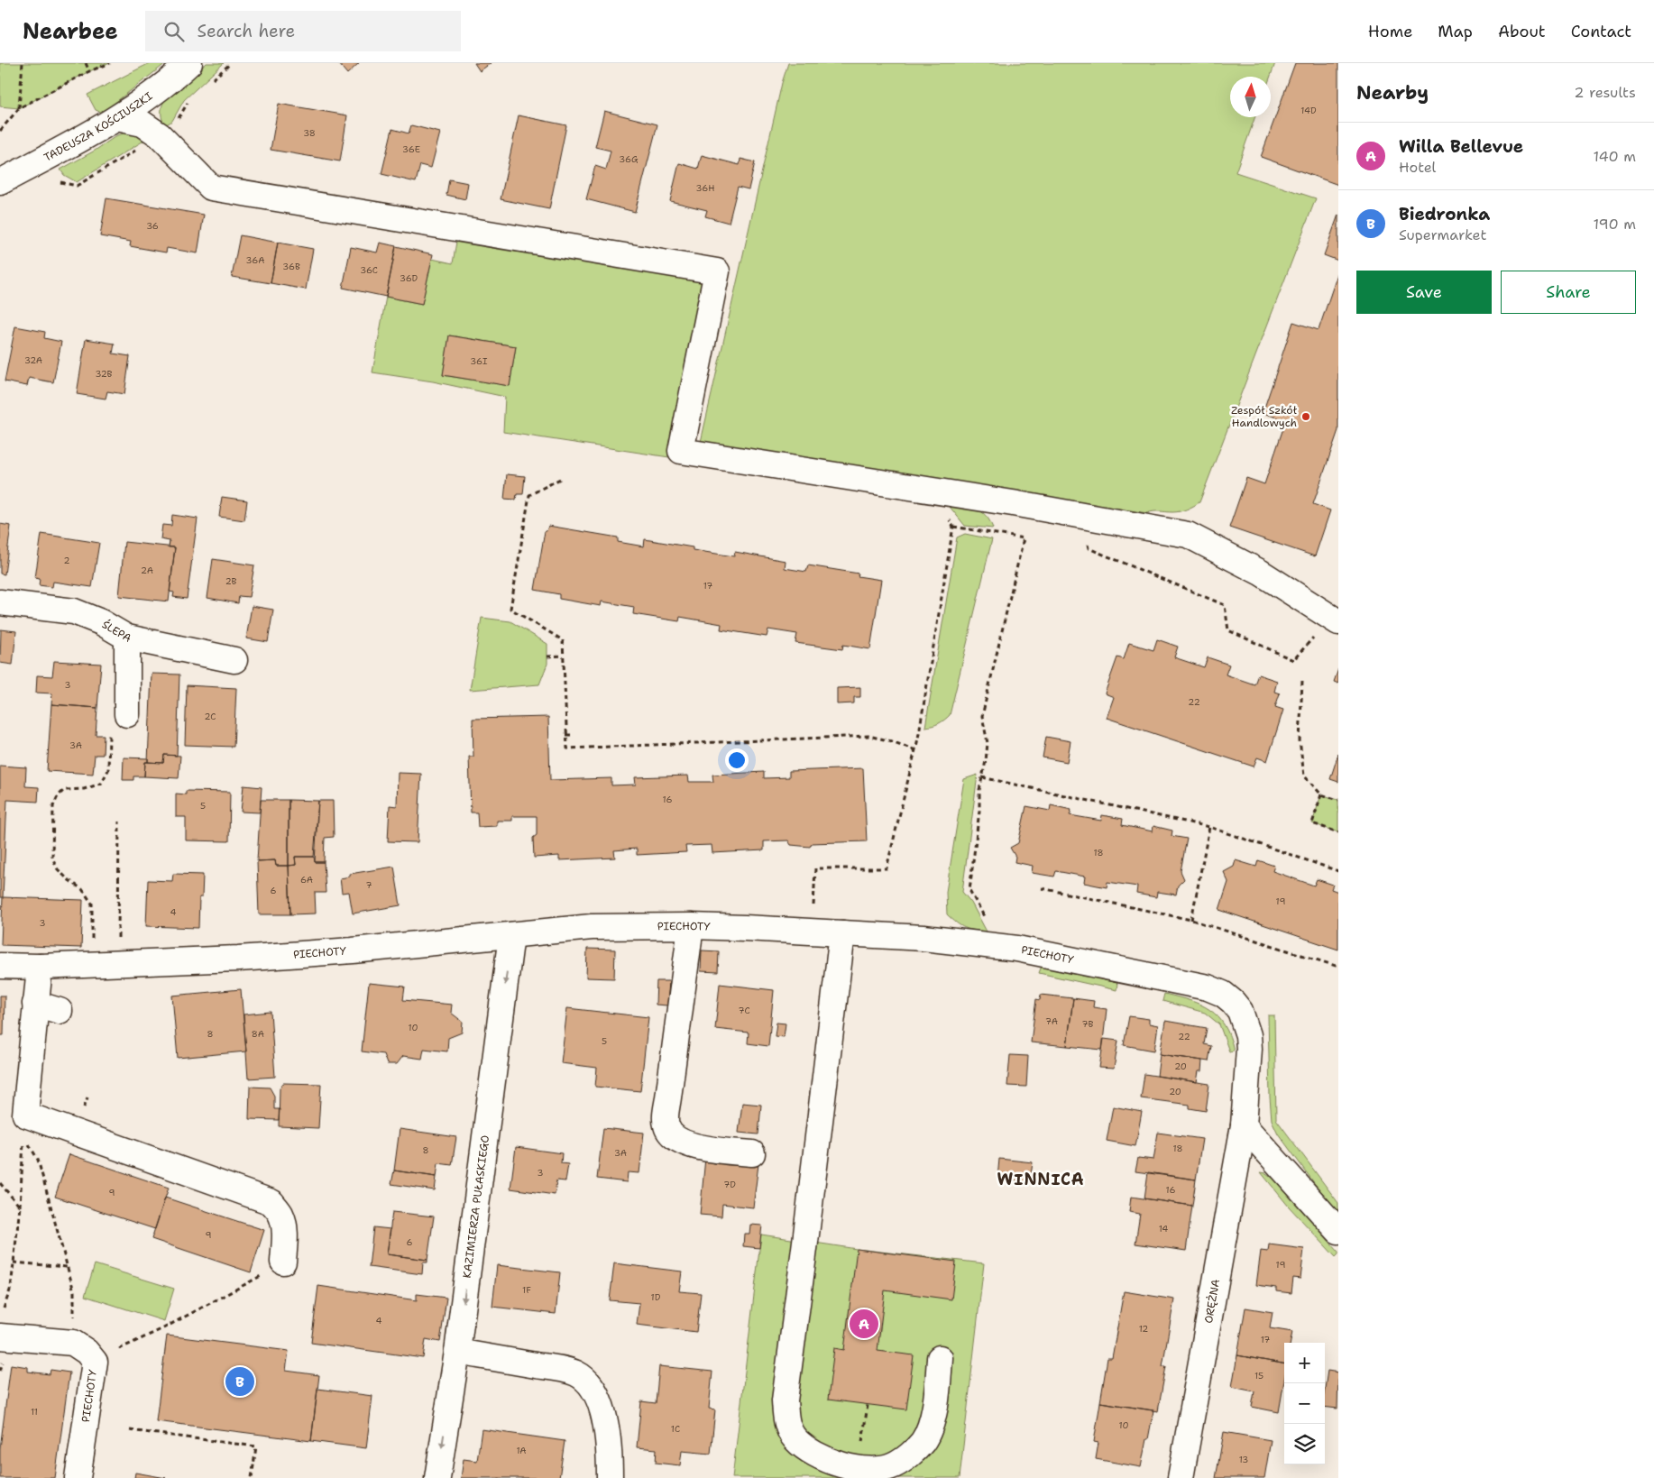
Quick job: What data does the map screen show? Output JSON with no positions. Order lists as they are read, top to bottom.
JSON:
{
  "streets": {
    "street": [
      "TADEUSZA KOŚCIUSZKI",
      "ŚLEPA",
      "PIECHOTY",
      "KAZIMIERZA PUŁASKIEGO",
      "ORĘŻNA"
    ]
  },
  "crossings": [
    ["PIECHOTY", "KAZIMIERZA PUŁASKIEGO"],
    ["PIECHOTY", "ORĘŻNA"]
  ],
  "one_way": ["KAZIMIERZA PUŁASKIEGO"],
  "districts": ["WINNICA"],
  "places": ["Zespół Szkół Handlowych"],
  "house_numbers": [
    "14D",
    "38",
    "36E",
    "36G",
    "36H",
    "36",
    "36A",
    "36B",
    "36C",
    "36D",
    "32A",
    "36I",
    "32B",
    "2",
    "2A",
    "2B",
    "17",
    "3",
    "22",
    "2C",
    "3A",
    "16",
    "5",
    "18",
    "6A",
    "7",
    "6",
    "19",
    "4",
    "3",
    "7C",
    "7A",
    "7B",
    "10",
    "8",
    "8A",
    "22",
    "5",
    "20",
    "20",
    "18",
    "8",
    "3A",
    "3",
    "7D",
    "16",
    "9",
    "14",
    "9",
    "6",
    "19",
    "1F",
    "1D",
    "4",
    "12",
    "17",
    "15",
    "11",
    "10",
    "1C",
    "1A",
    "13"
  ],
  "north": "top",
  "page": {
    "header": "Nearbee",
    "search": "Search here",
    "nav": [
      "Home",
      "Map",
      "About",
      "Contact"
    ],
    "heading": ["Nearby", "2 results"],
    "list": [
      {
        "mark": "A",
        "name": "Willa Bellevue",
        "note": "Hotel",
        "value": "140 m"
      },
      {
        "mark": "B",
        "name": "Biedronka",
        "note": "Supermarket",
        "value": "190 m"
      }
    ],
    "buttons": ["Save", "Share"],
    "pins": ["A", "B"],
    "map_buttons": ["+", "−"]
  }
}
